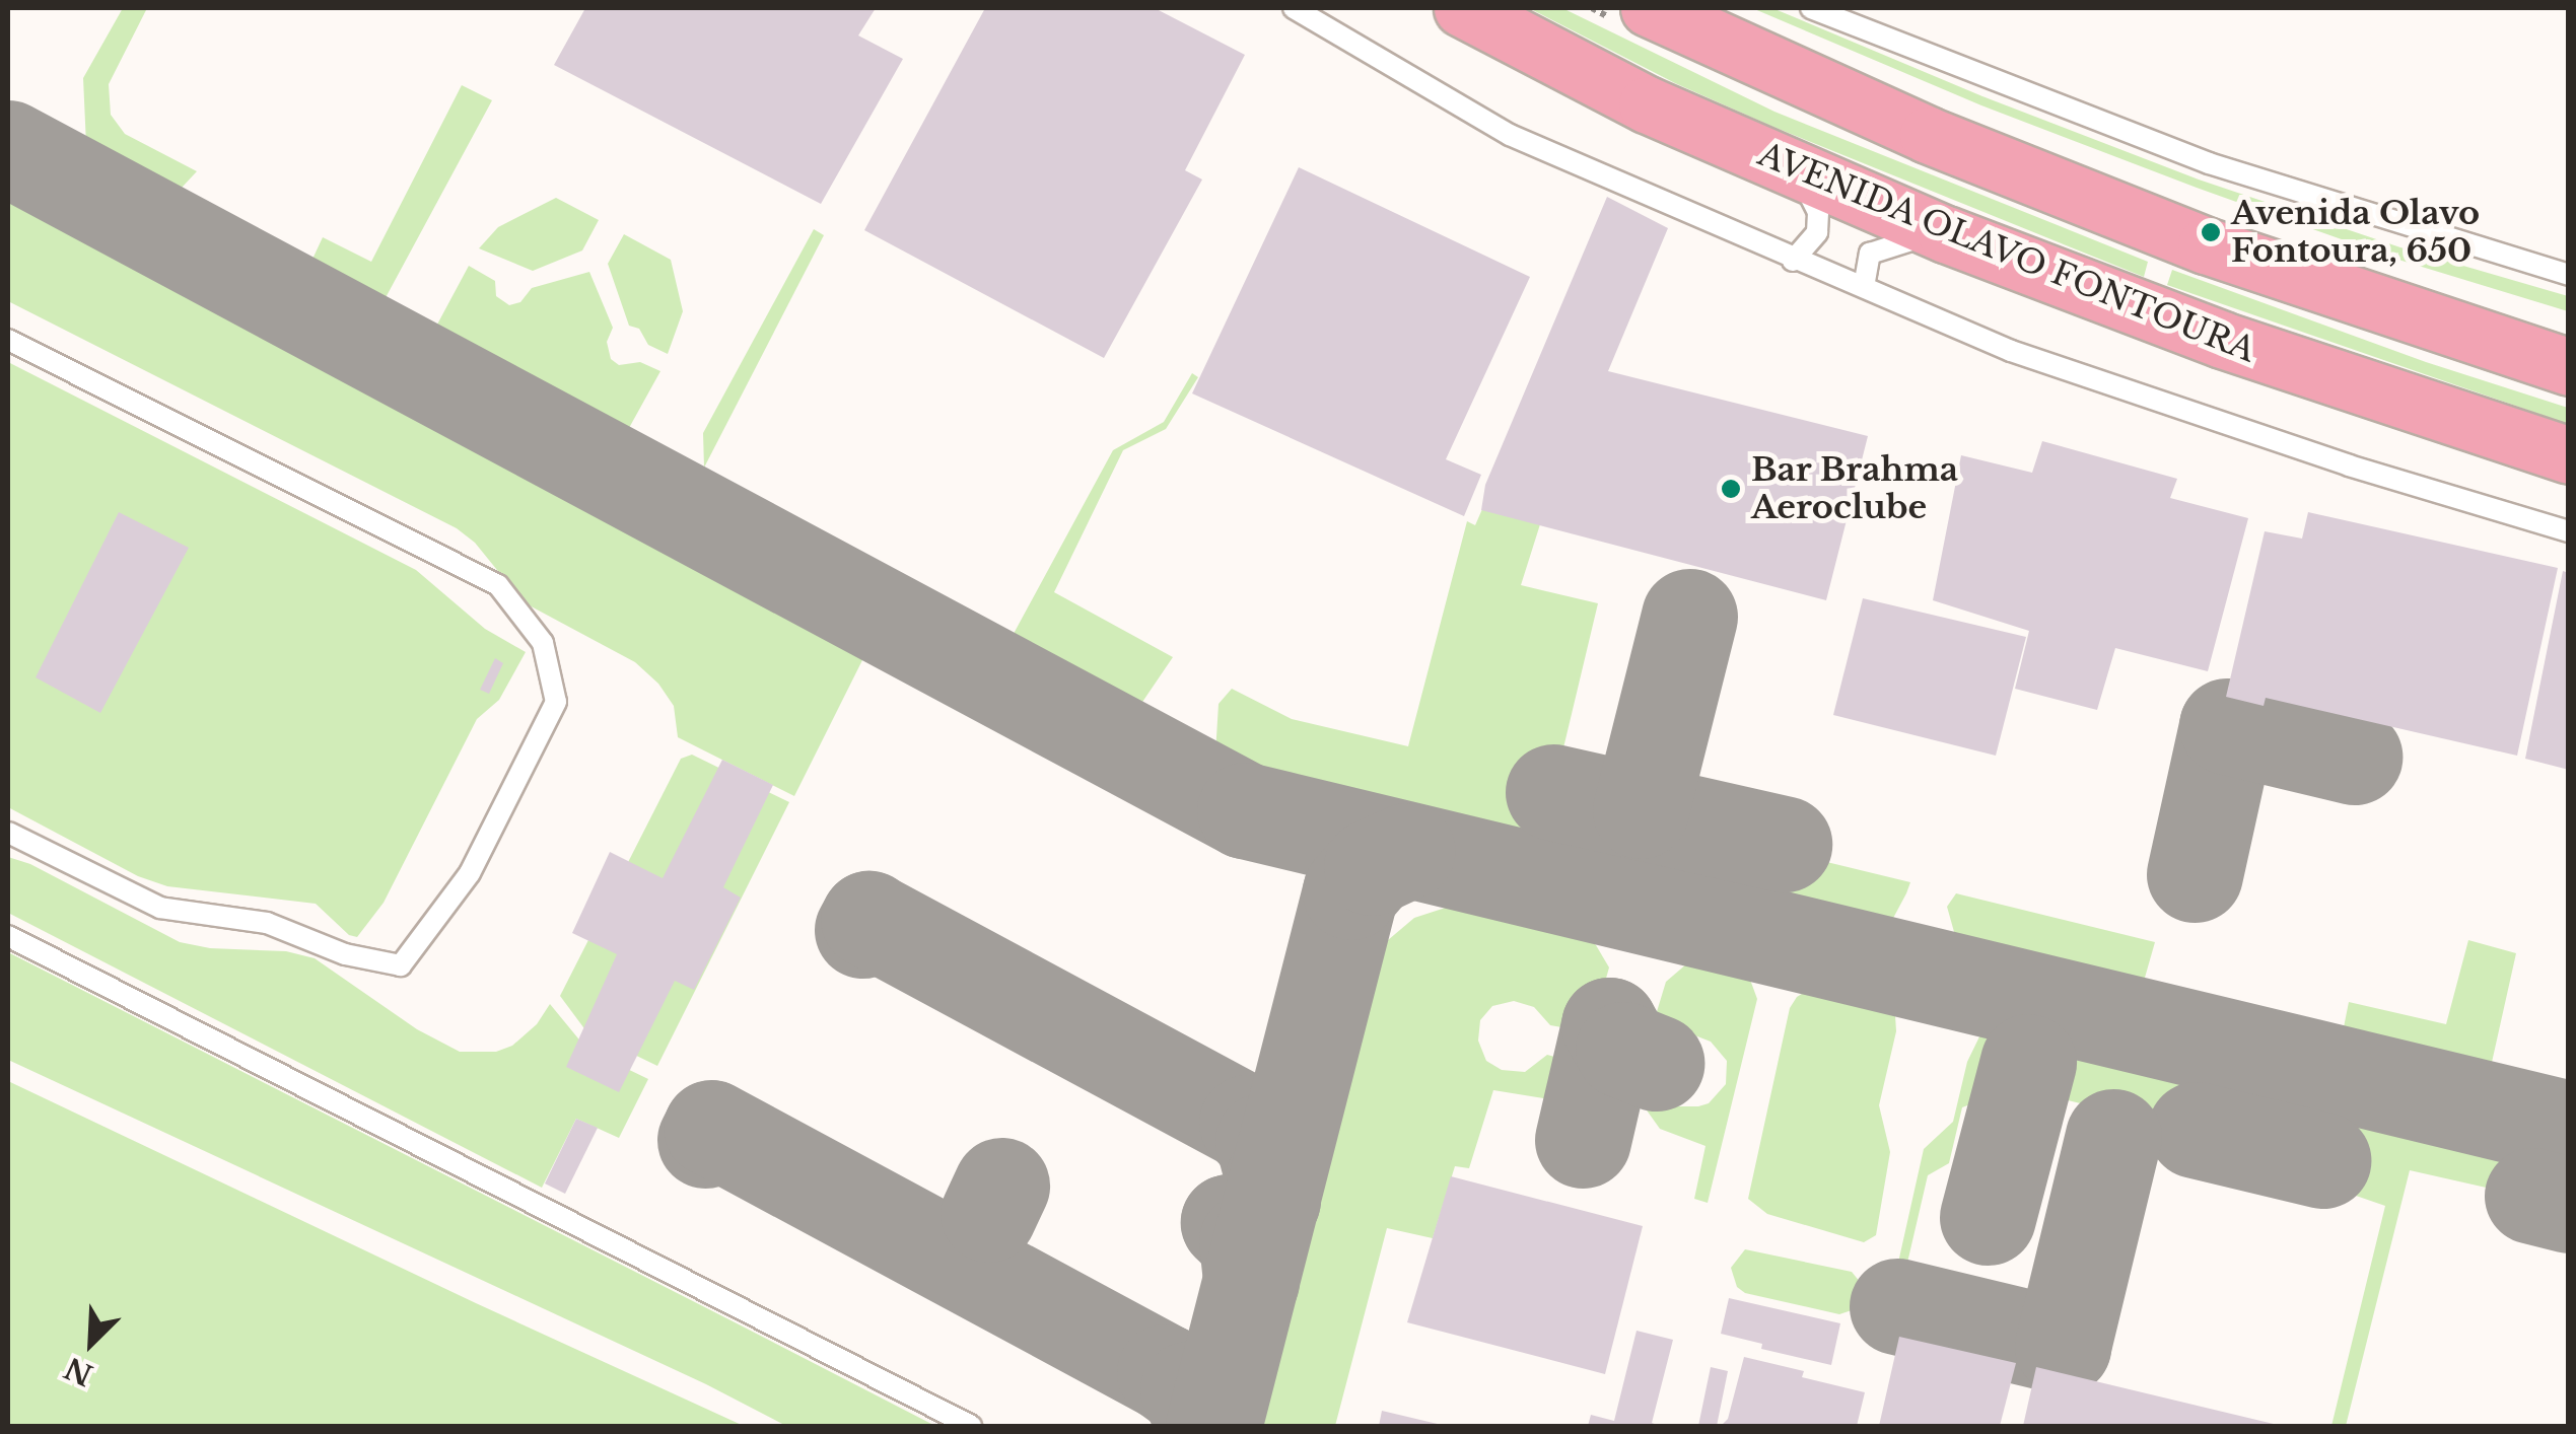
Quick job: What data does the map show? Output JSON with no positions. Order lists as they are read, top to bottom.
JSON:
{
  "streets": {
    "main road": ["AVENIDA OLAVO FONTOURA"]
  },
  "places": ["Avenida Olavo Fontoura, 650", "Bar Brahma Aeroclube"],
  "north": "bottom left"
}
